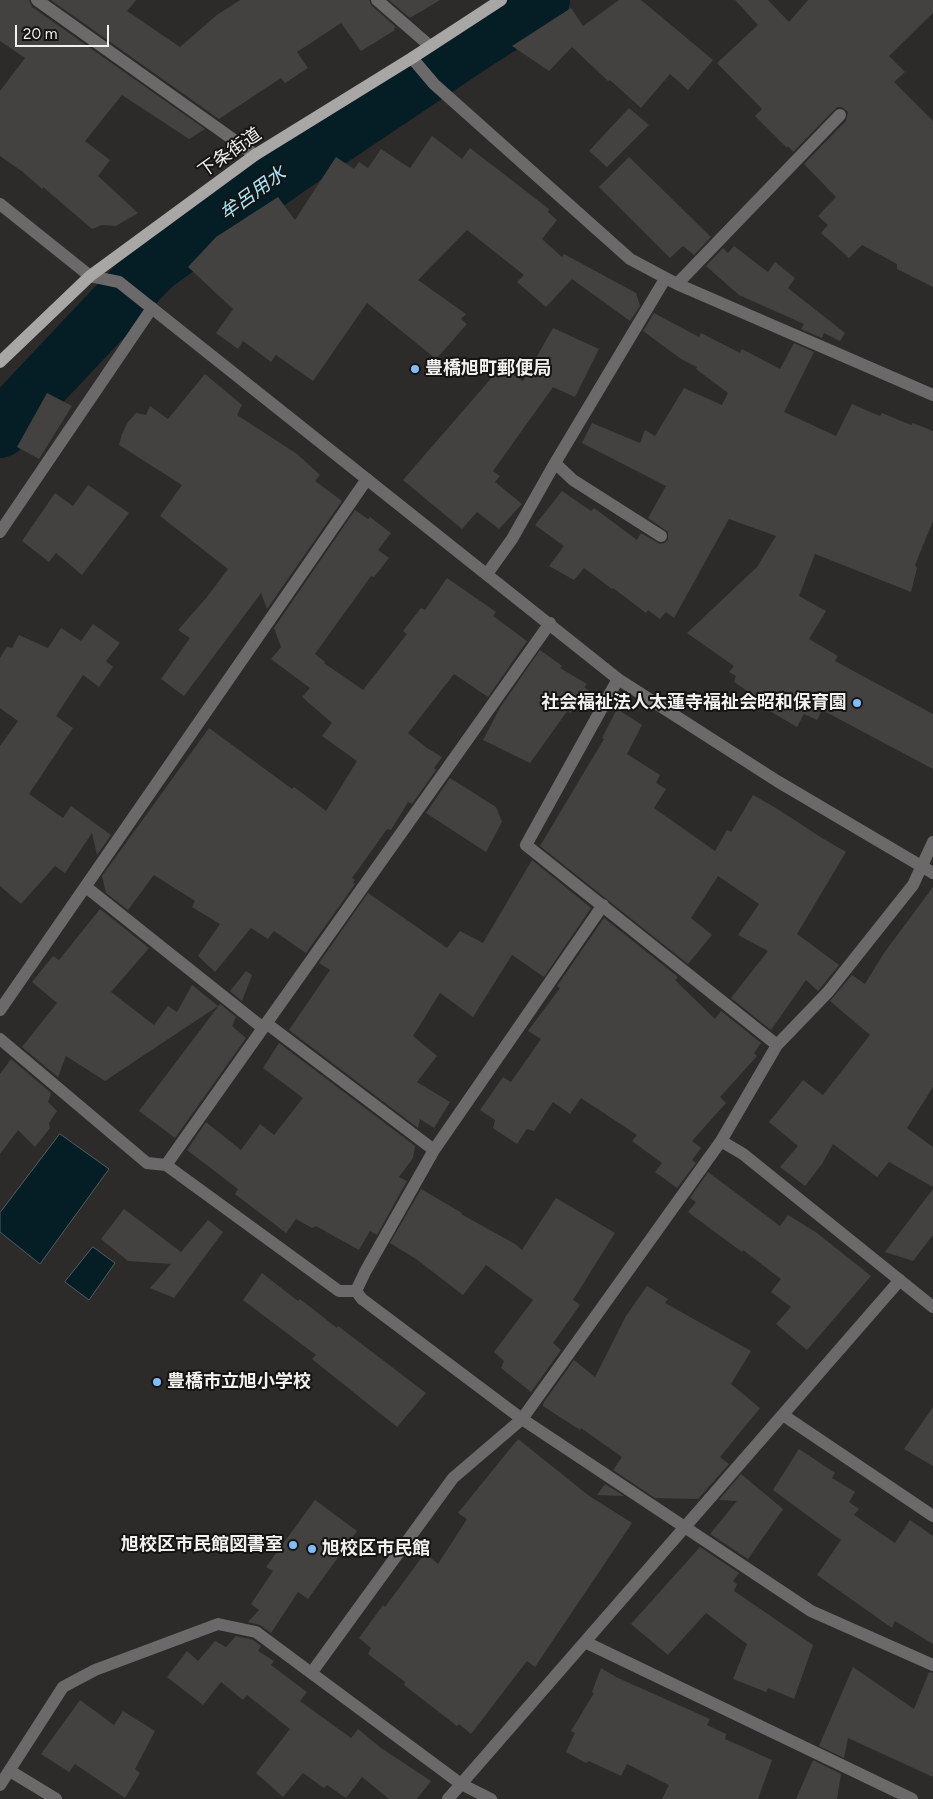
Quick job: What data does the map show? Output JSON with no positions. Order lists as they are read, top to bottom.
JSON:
{
  "streets": {
    "main road": ["下条街道"]
  },
  "water": ["牟呂用水"],
  "places": [
    "豊橋旭町郵便局",
    "社会福祉法人太蓮寺福祉会昭和保育園",
    "豊橋市立旭小学校",
    "旭校区市民館図書室",
    "旭校区市民館"
  ],
  "scale_bar": "20 m"
}
